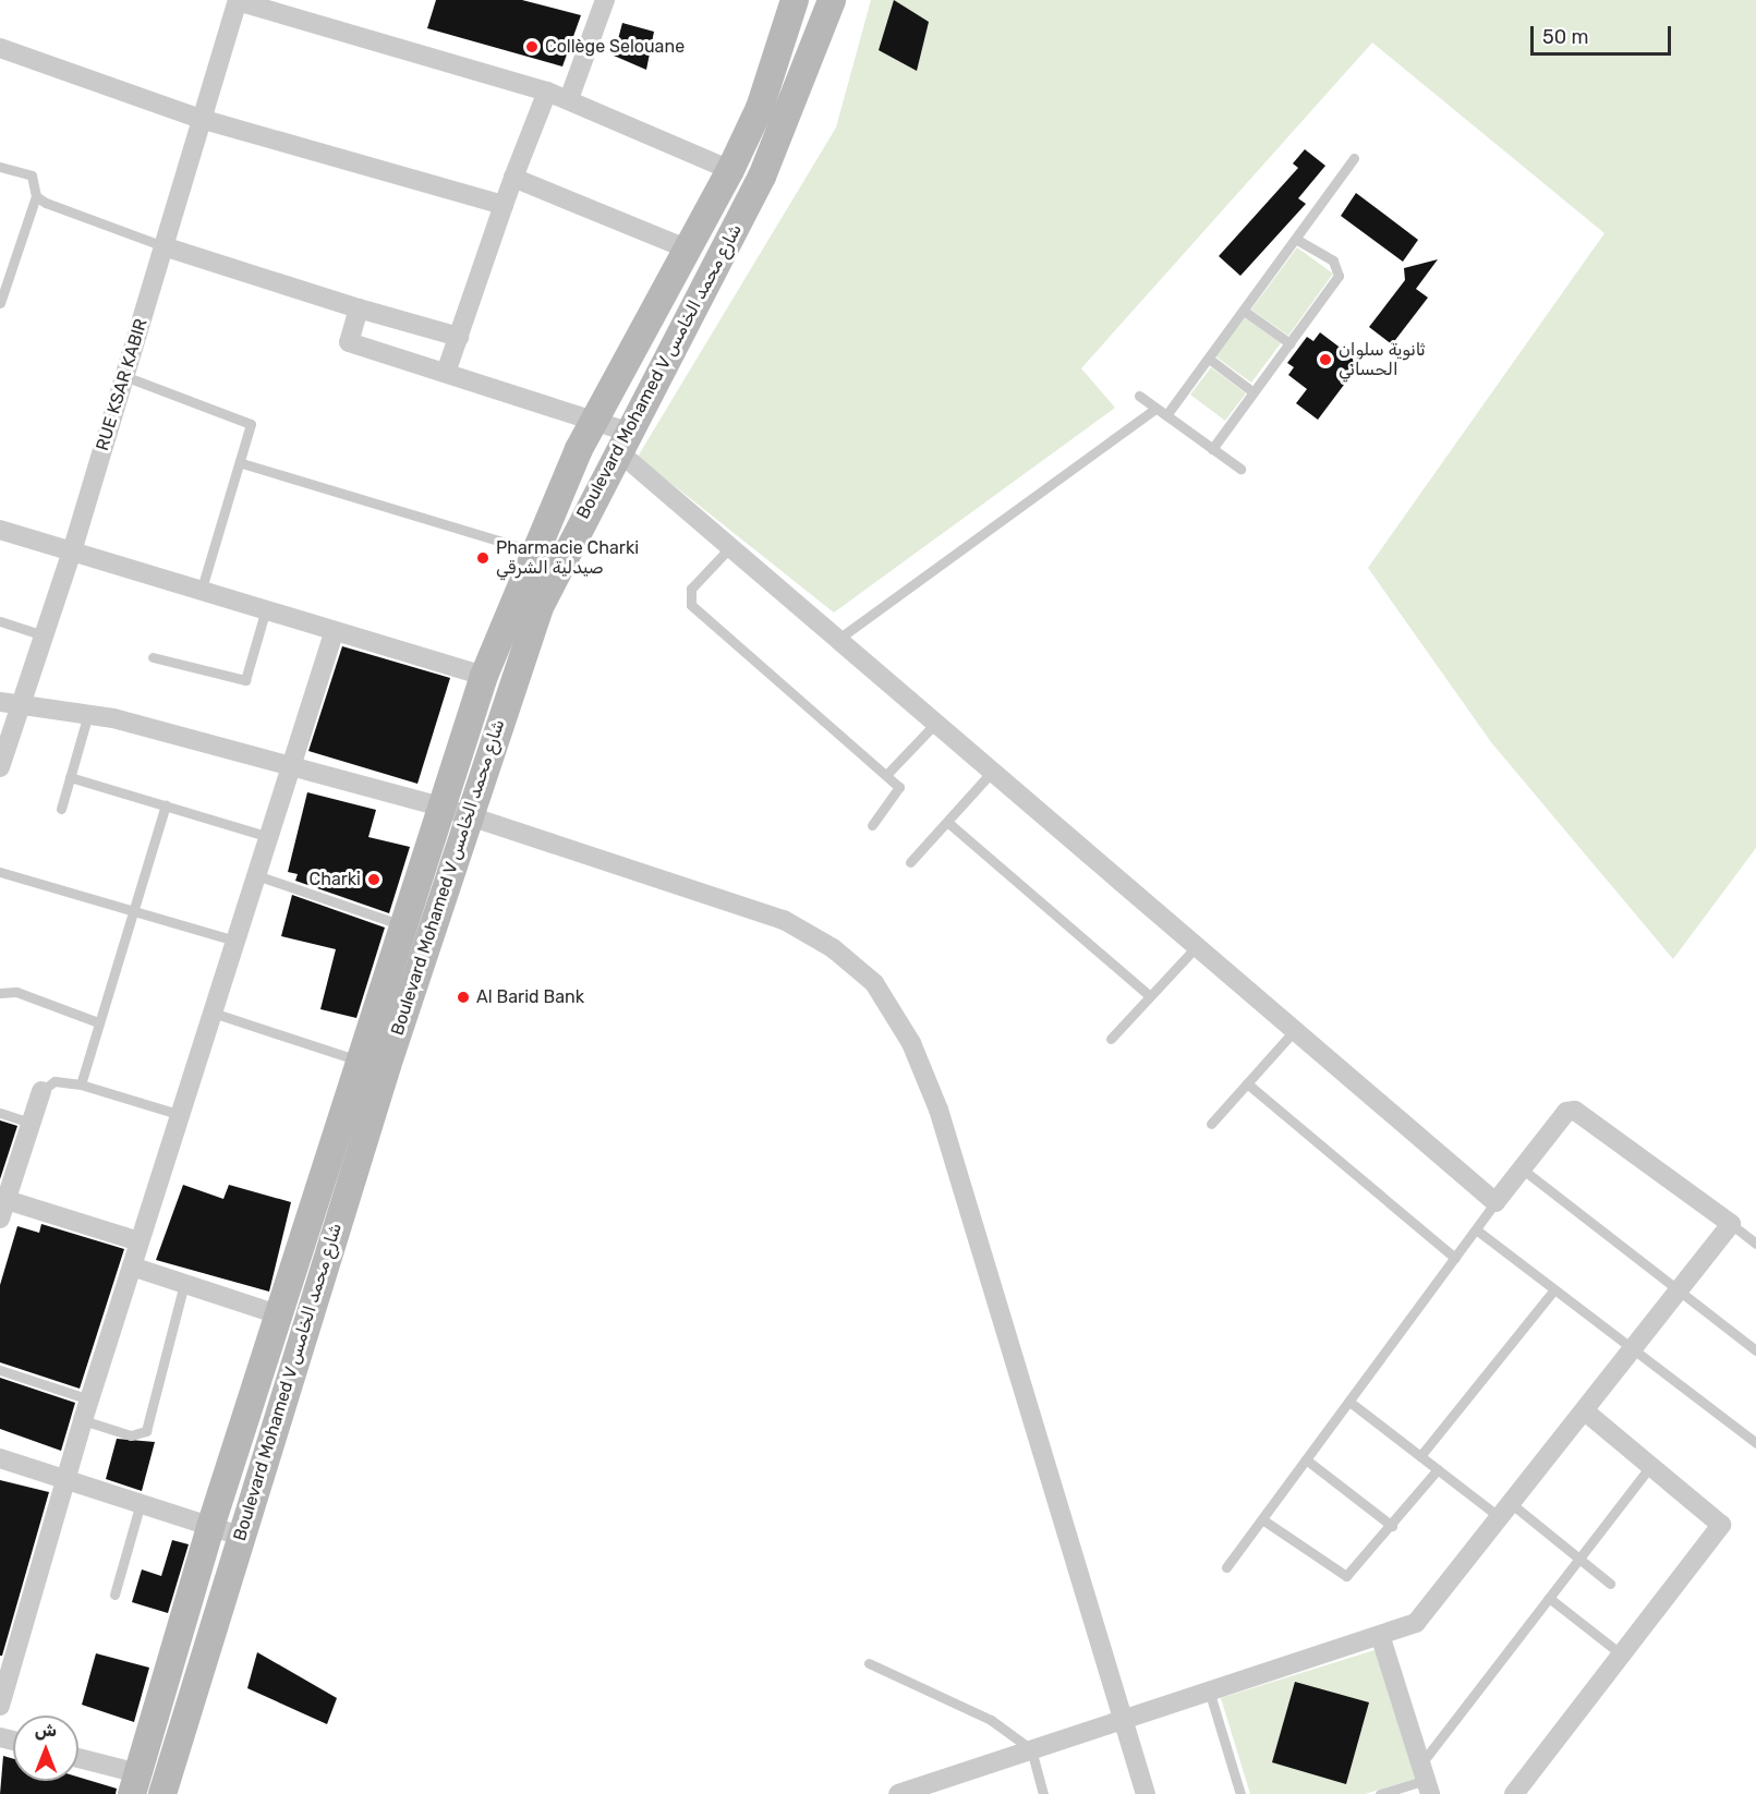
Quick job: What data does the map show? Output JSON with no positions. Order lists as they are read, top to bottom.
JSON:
{
  "streets": {
    "street": ["Boulevard Mohamed V شارع محمد الخامس", "RUE KSAR KABIR"]
  },
  "places": [
    "Collège Selouane",
    "ثانوية سلوان الحساني",
    "Pharmacie Charki صيدلية الشرقي",
    "Charki",
    "Al Barid Bank"
  ],
  "scale_bar": "50 m",
  "north": "top"
}
